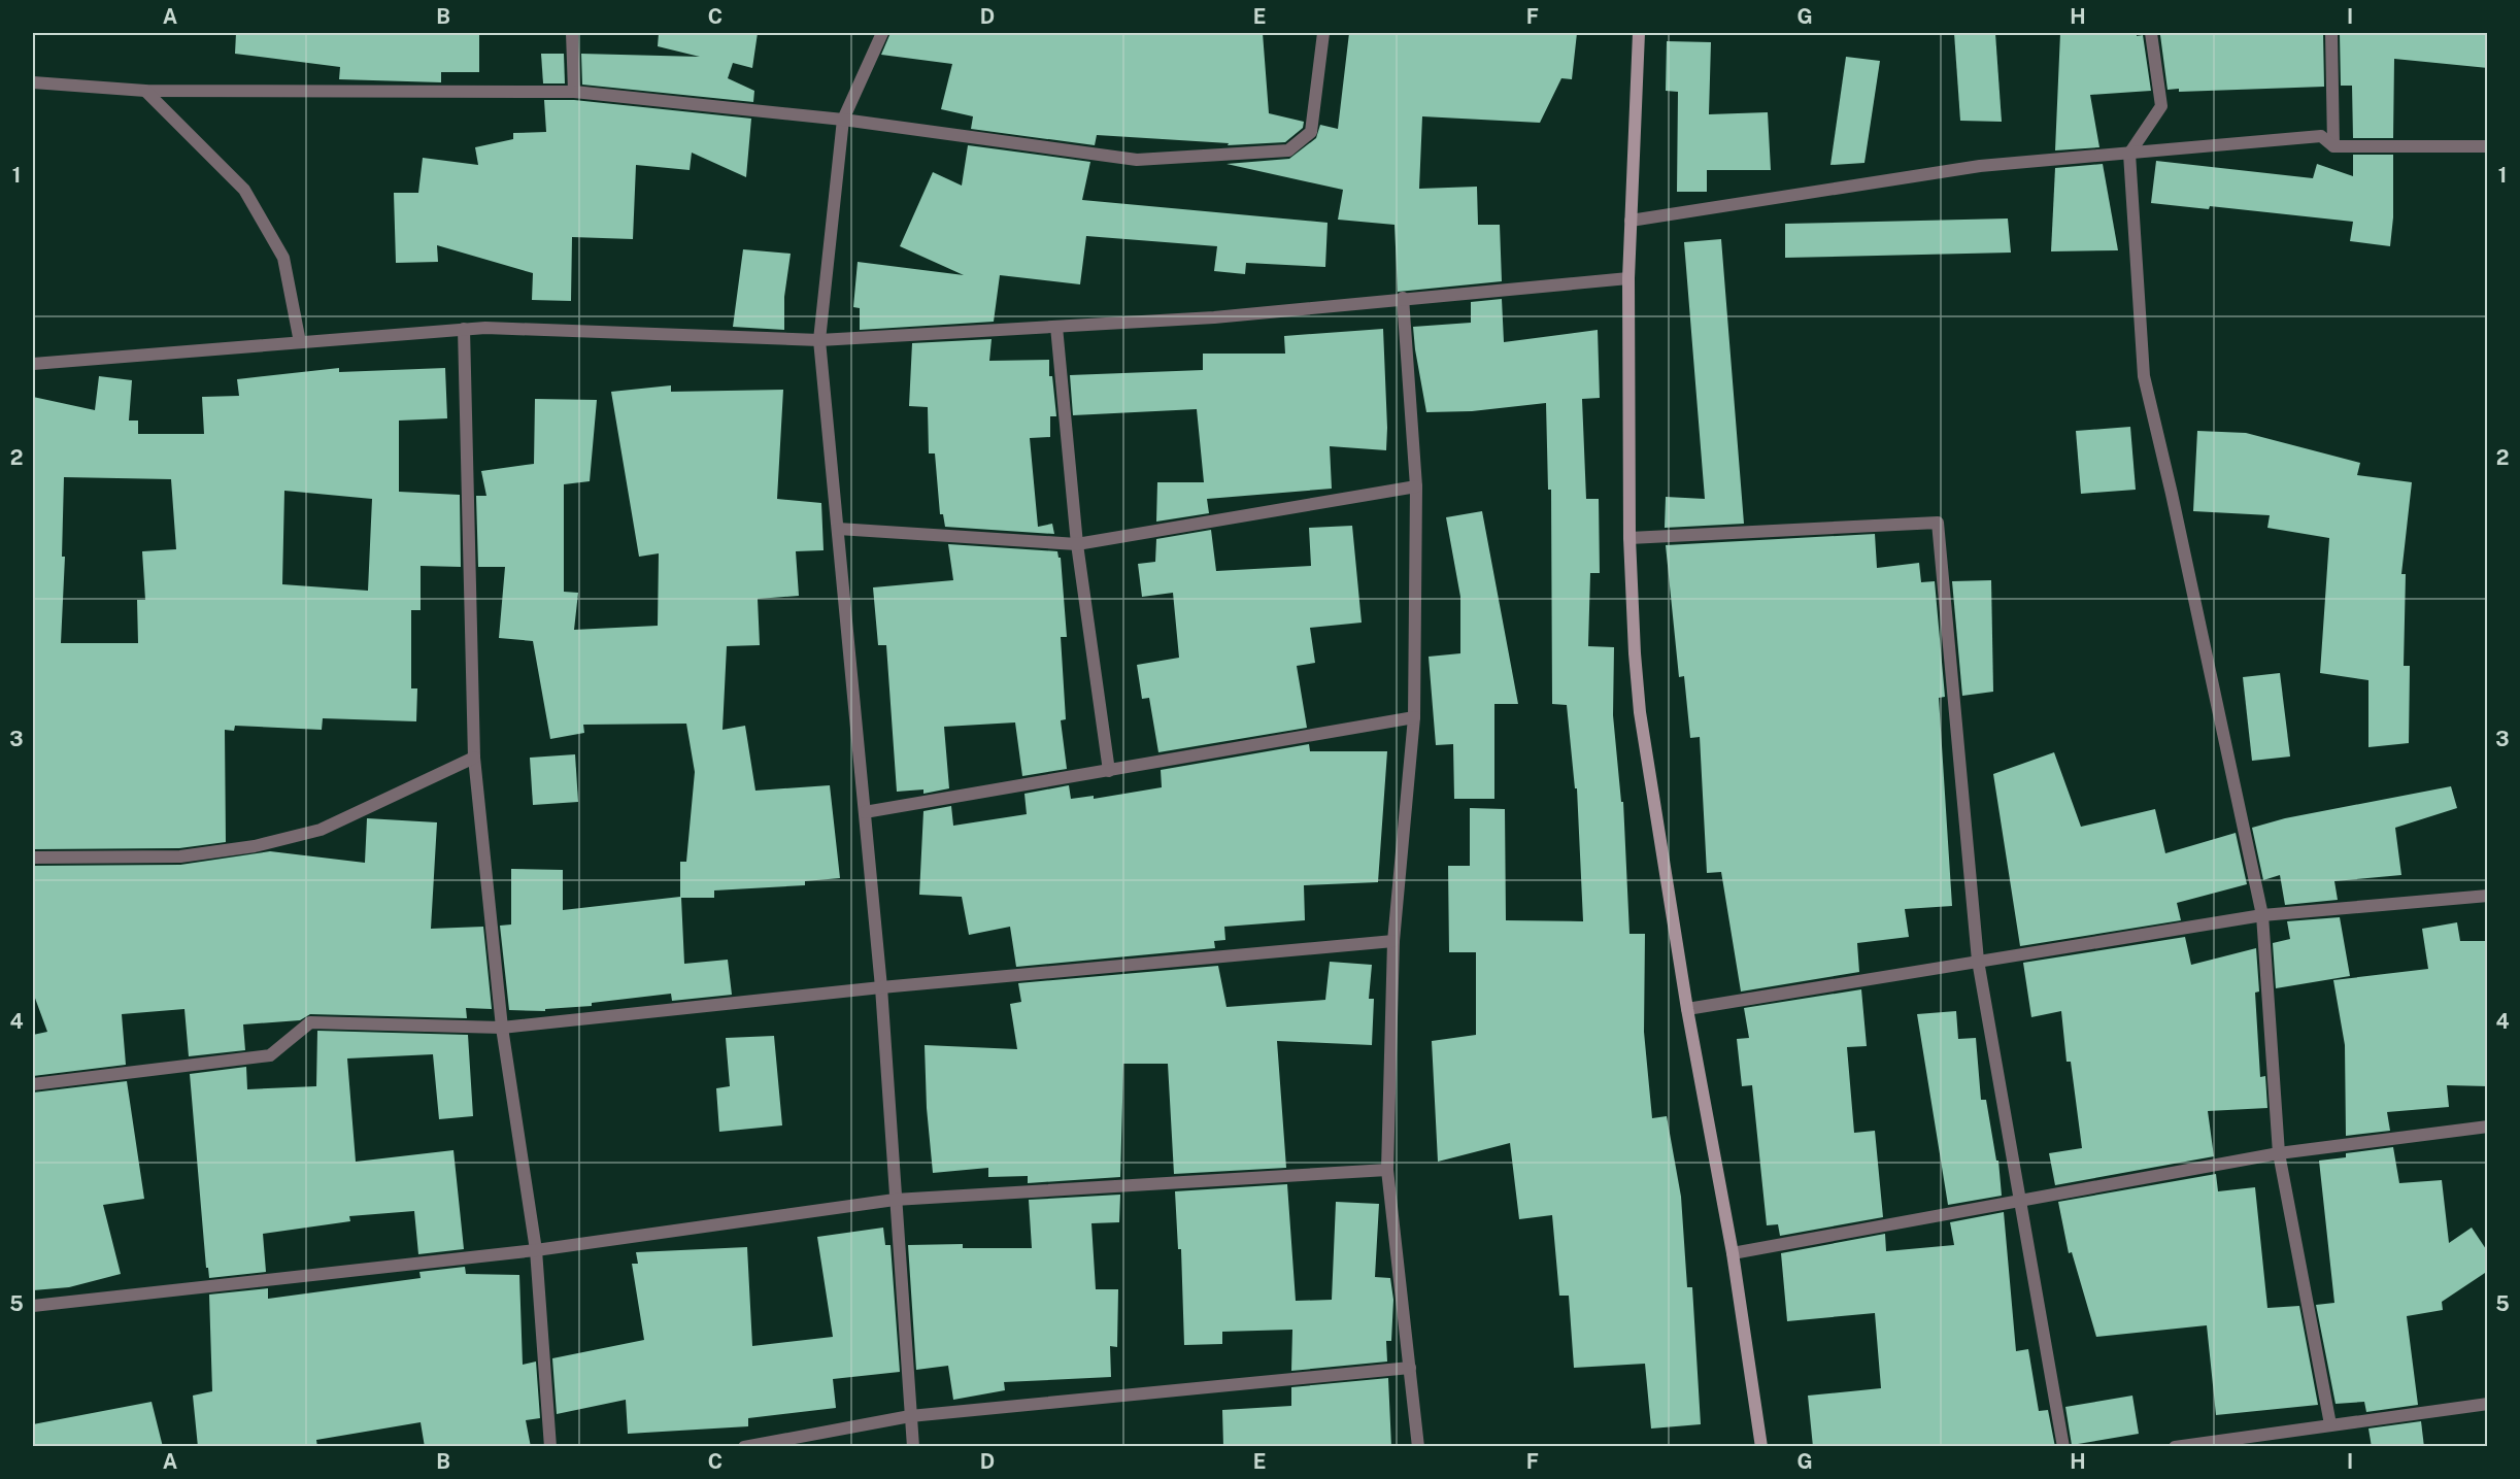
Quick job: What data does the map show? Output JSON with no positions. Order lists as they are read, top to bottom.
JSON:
{
  "grid": {
    "columns": [
      "A",
      "B",
      "C",
      "D",
      "E",
      "F",
      "G",
      "H",
      "I"
    ],
    "rows": [
      "1",
      "2",
      "3",
      "4",
      "5"
    ]
  }
}
